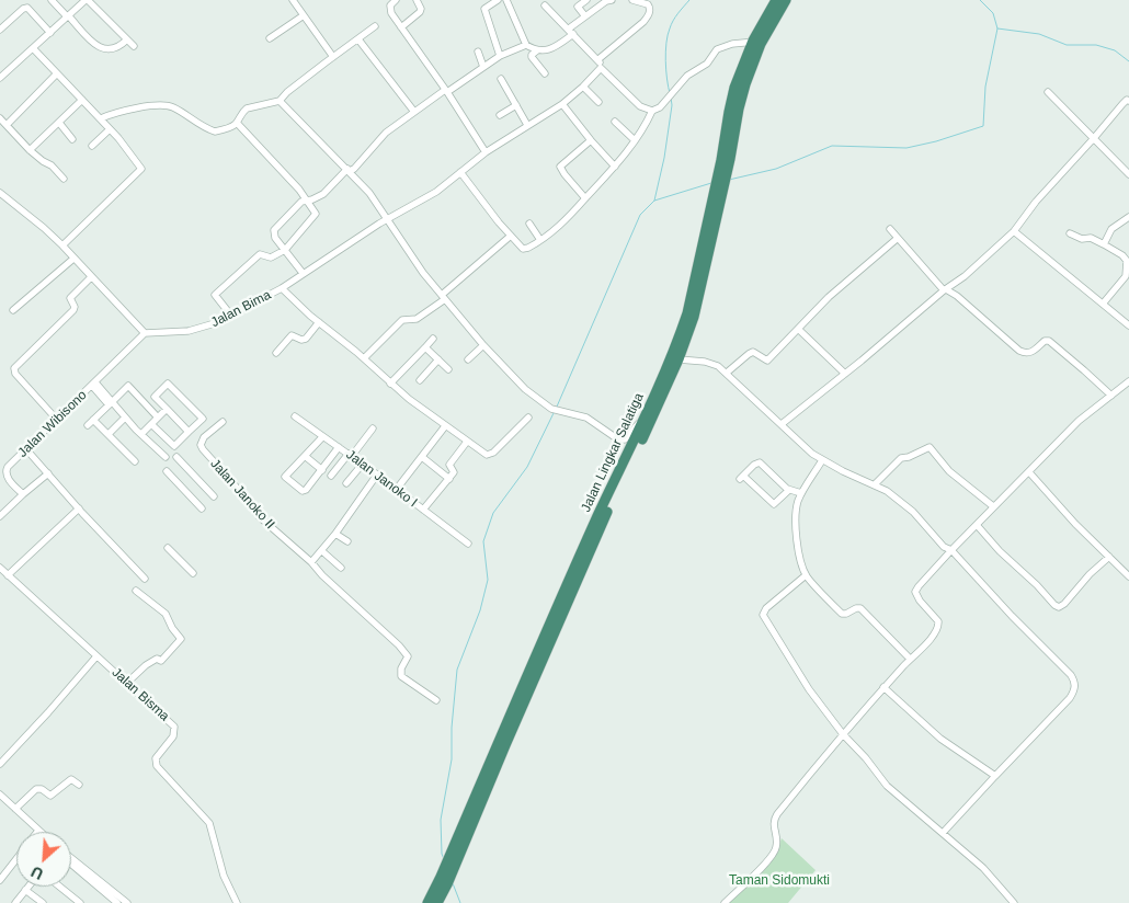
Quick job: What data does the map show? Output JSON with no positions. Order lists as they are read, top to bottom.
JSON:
{
  "streets": {
    "highway": ["Jalan Lingkar Salatiga"],
    "street": [
      "Jalan Bima",
      "Jalan Wibisono",
      "Jalan Janoko I",
      "Jalan Janoko II",
      "Jalan Bisma"
    ]
  },
  "crossings": [
    ["Jalan Bima", "Jalan Wibisono"]
  ],
  "parks": ["Taman Sidomukti"],
  "north": "bottom left"
}
